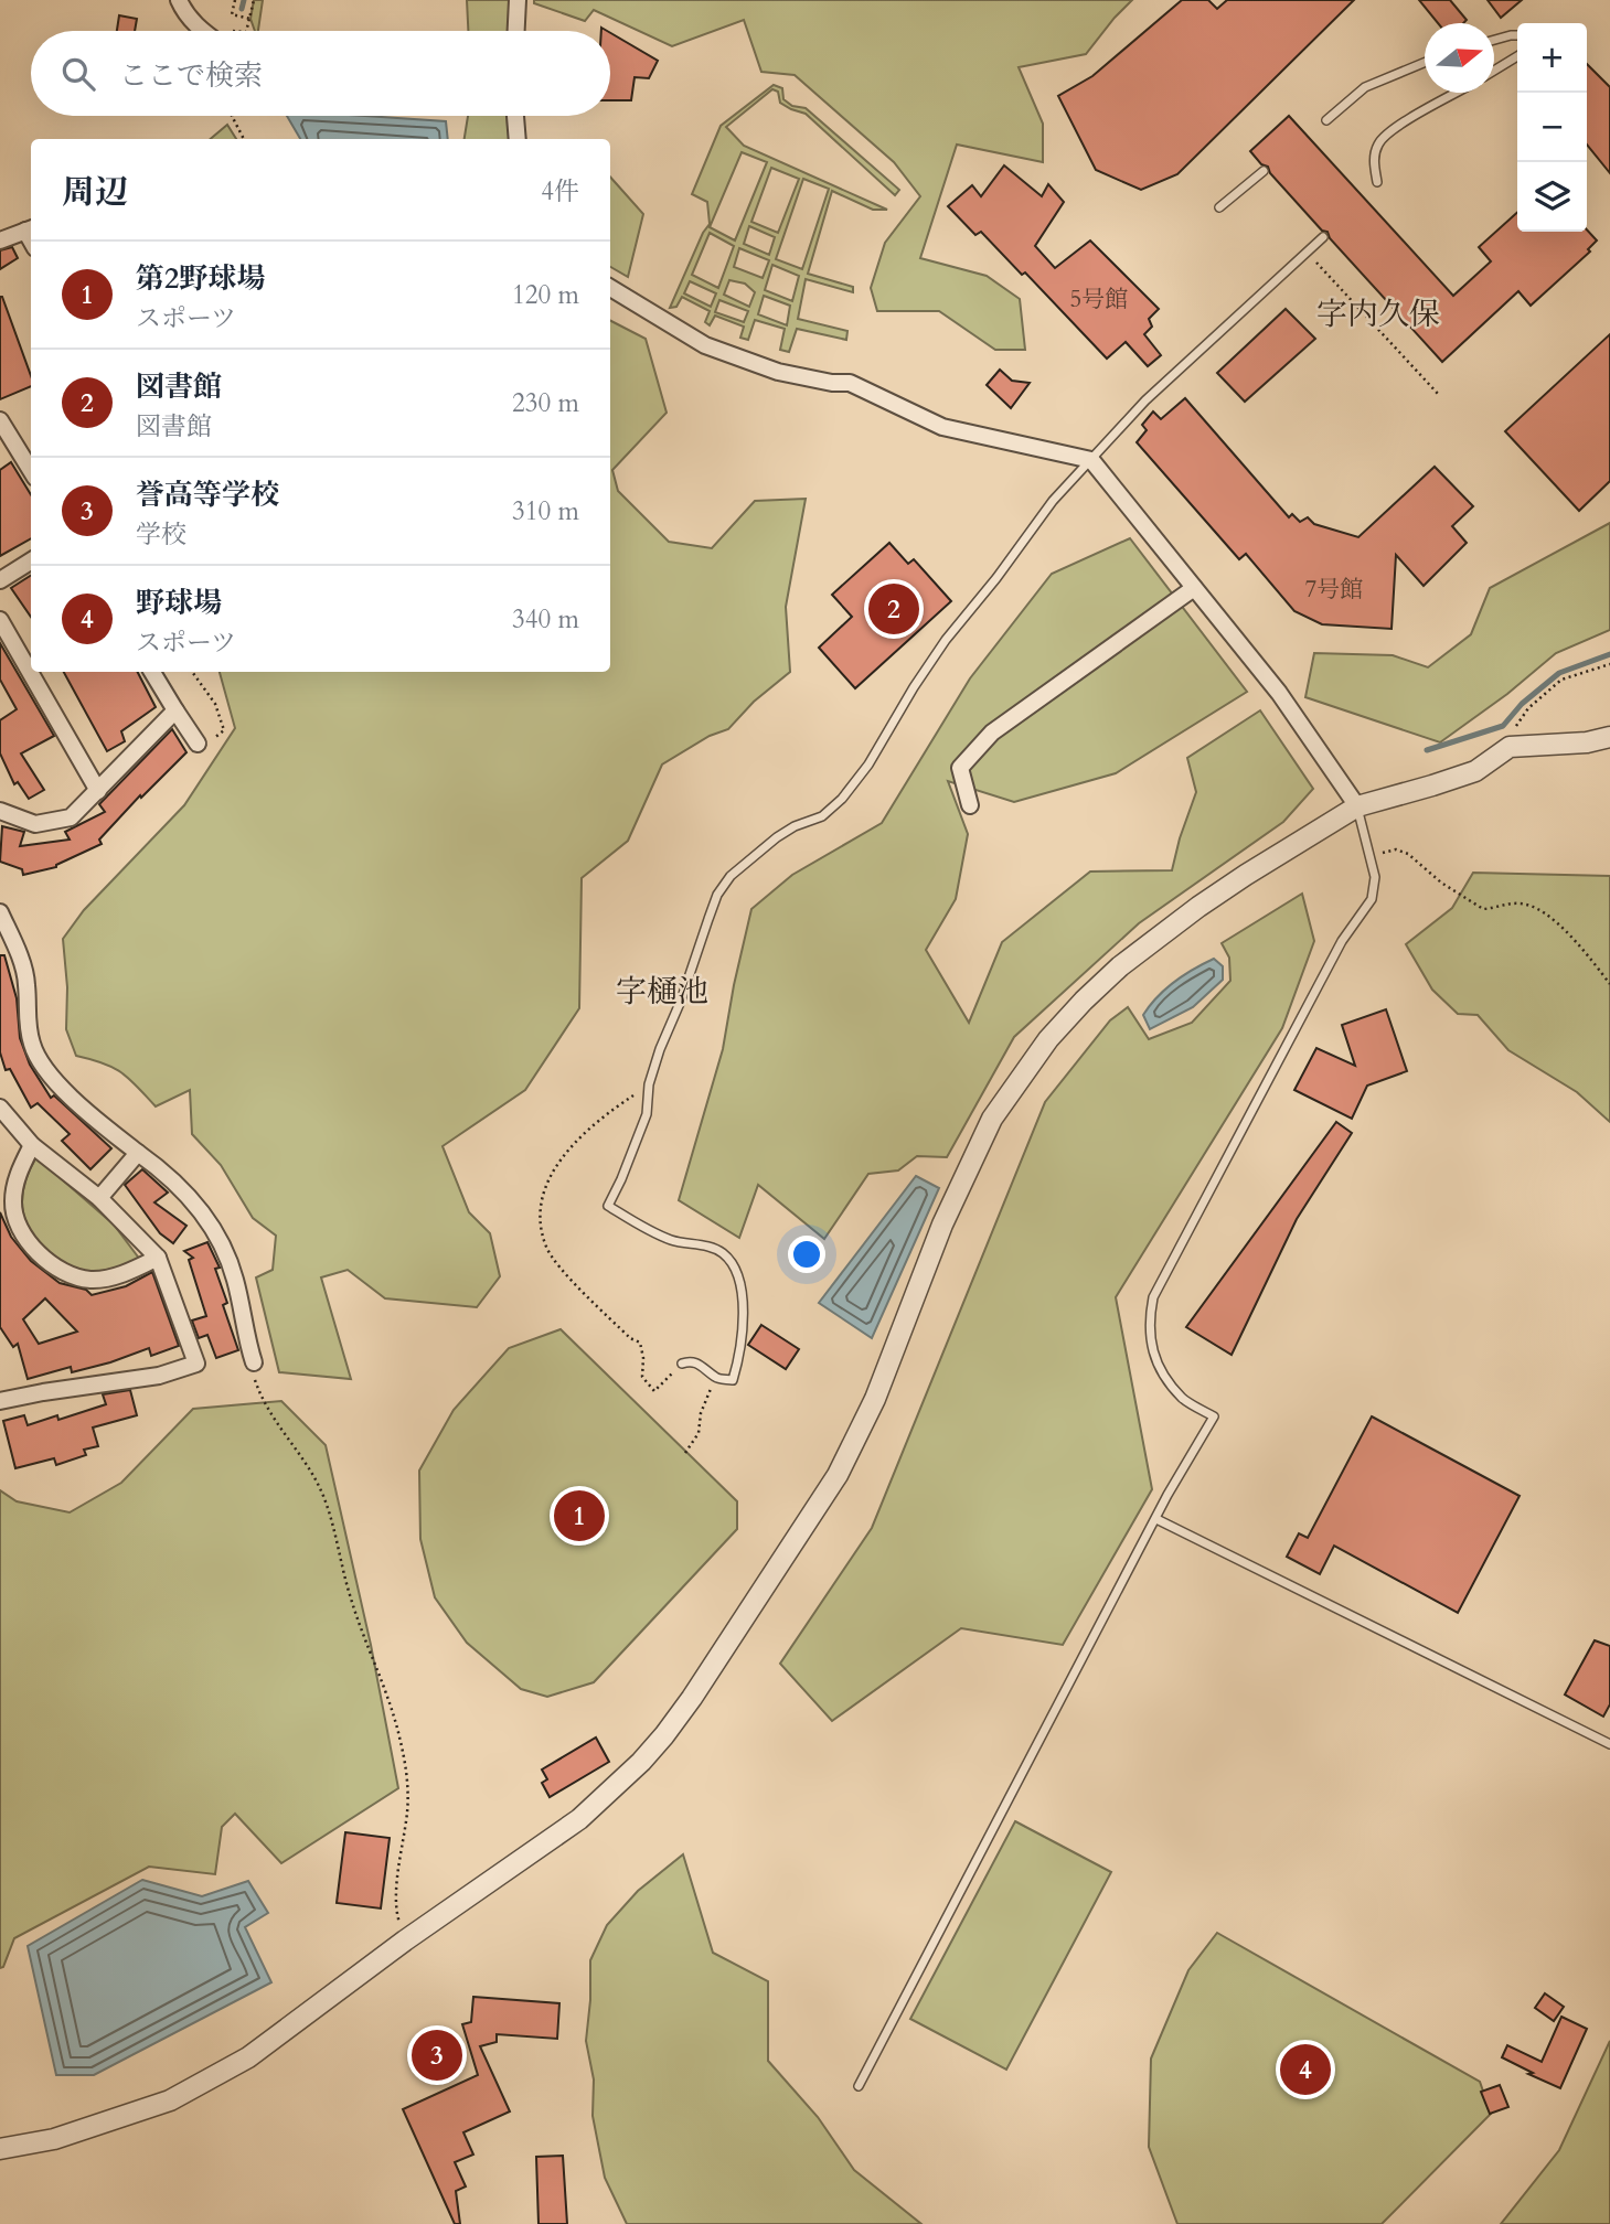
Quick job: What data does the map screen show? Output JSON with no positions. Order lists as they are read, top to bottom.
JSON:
{
  "districts": ["字内久保", "字樋池"],
  "house_numbers": ["5号館", "7号館"],
  "north": "right",
  "page": {
    "map_buttons": ["+", "−"],
    "search": "ここで検索",
    "heading": ["周辺", "4件"],
    "list": [
      {
        "mark": "1",
        "name": "第2野球場",
        "note": "スポーツ",
        "value": "120 m"
      },
      {
        "mark": "2",
        "name": "図書館",
        "note": "図書館",
        "value": "230 m"
      },
      {
        "mark": "3",
        "name": "誉高等学校",
        "note": "学校",
        "value": "310 m"
      },
      {
        "mark": "4",
        "name": "野球場",
        "note": "スポーツ",
        "value": "340 m"
      }
    ],
    "pins": [
      "2",
      "1",
      "3",
      "4"
    ]
  }
}
